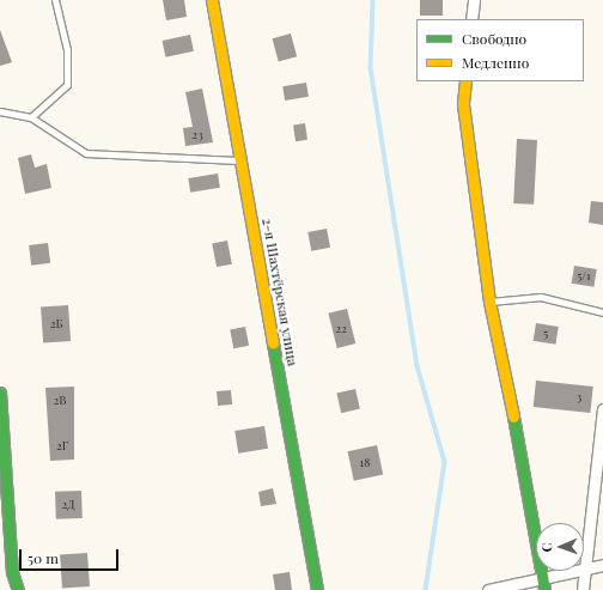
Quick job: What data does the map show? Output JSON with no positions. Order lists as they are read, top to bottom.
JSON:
{
  "streets": {
    "street": ["2-я Шахтёрская улица"]
  },
  "house_numbers": [
    "23",
    "5/1",
    "2Б",
    "22",
    "5",
    "3",
    "2В",
    "2Г",
    "18",
    "2Д"
  ],
  "legend": ["Свободно", "Медленно"],
  "scale_bar": "50 m",
  "north": "left"
}
